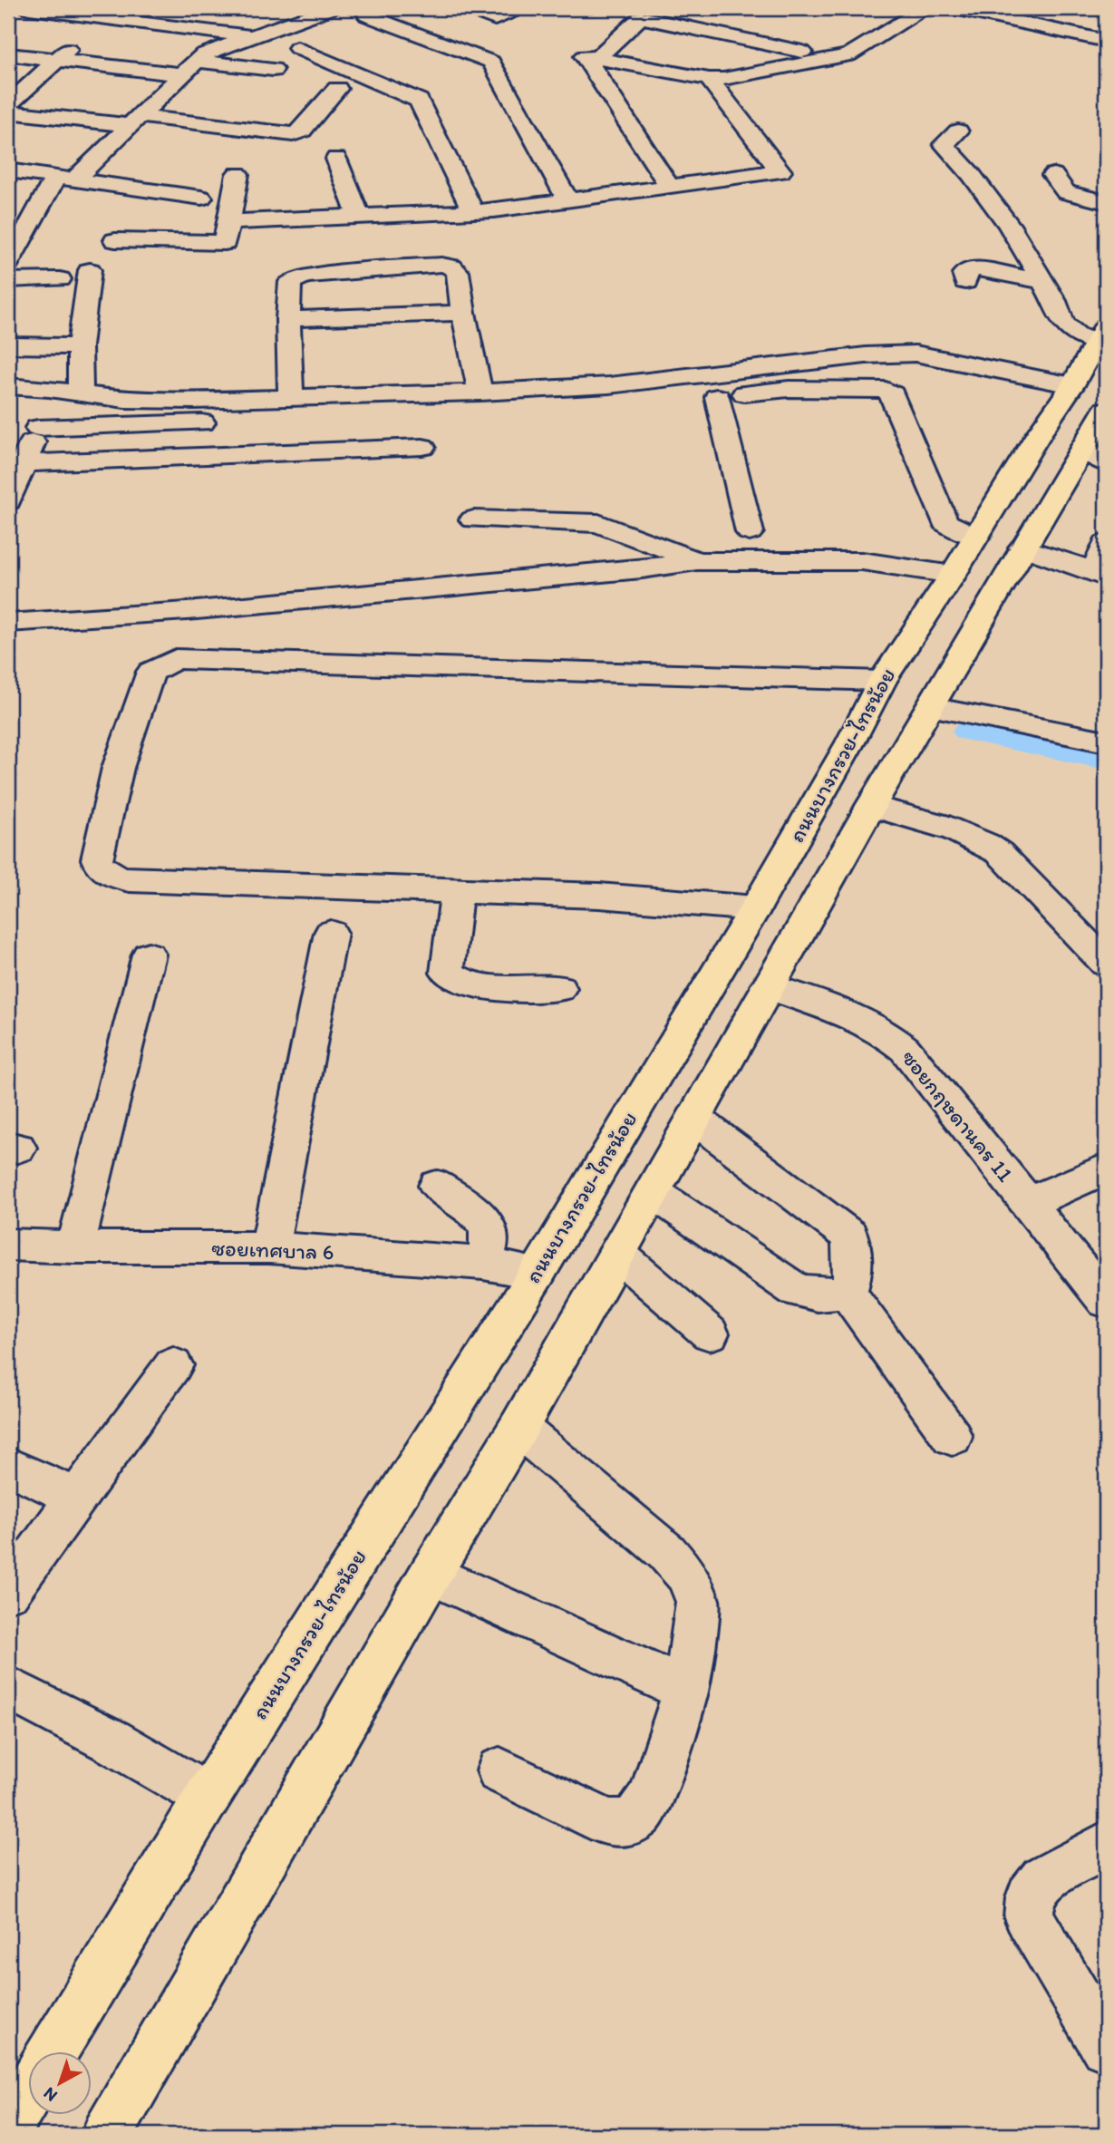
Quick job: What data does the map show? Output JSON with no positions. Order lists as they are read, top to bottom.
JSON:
{
  "streets": {
    "main road": ["ถนนบางกรวย-ไทรน้อย"],
    "street": ["ซอยกฤษดานคร 11", "ซอยเทศบาล 6"]
  },
  "crossings": [
    ["ถนนบางกรวย-ไทรน้อย", "ซอยเทศบาล 6"]
  ],
  "north": "bottom left"
}
